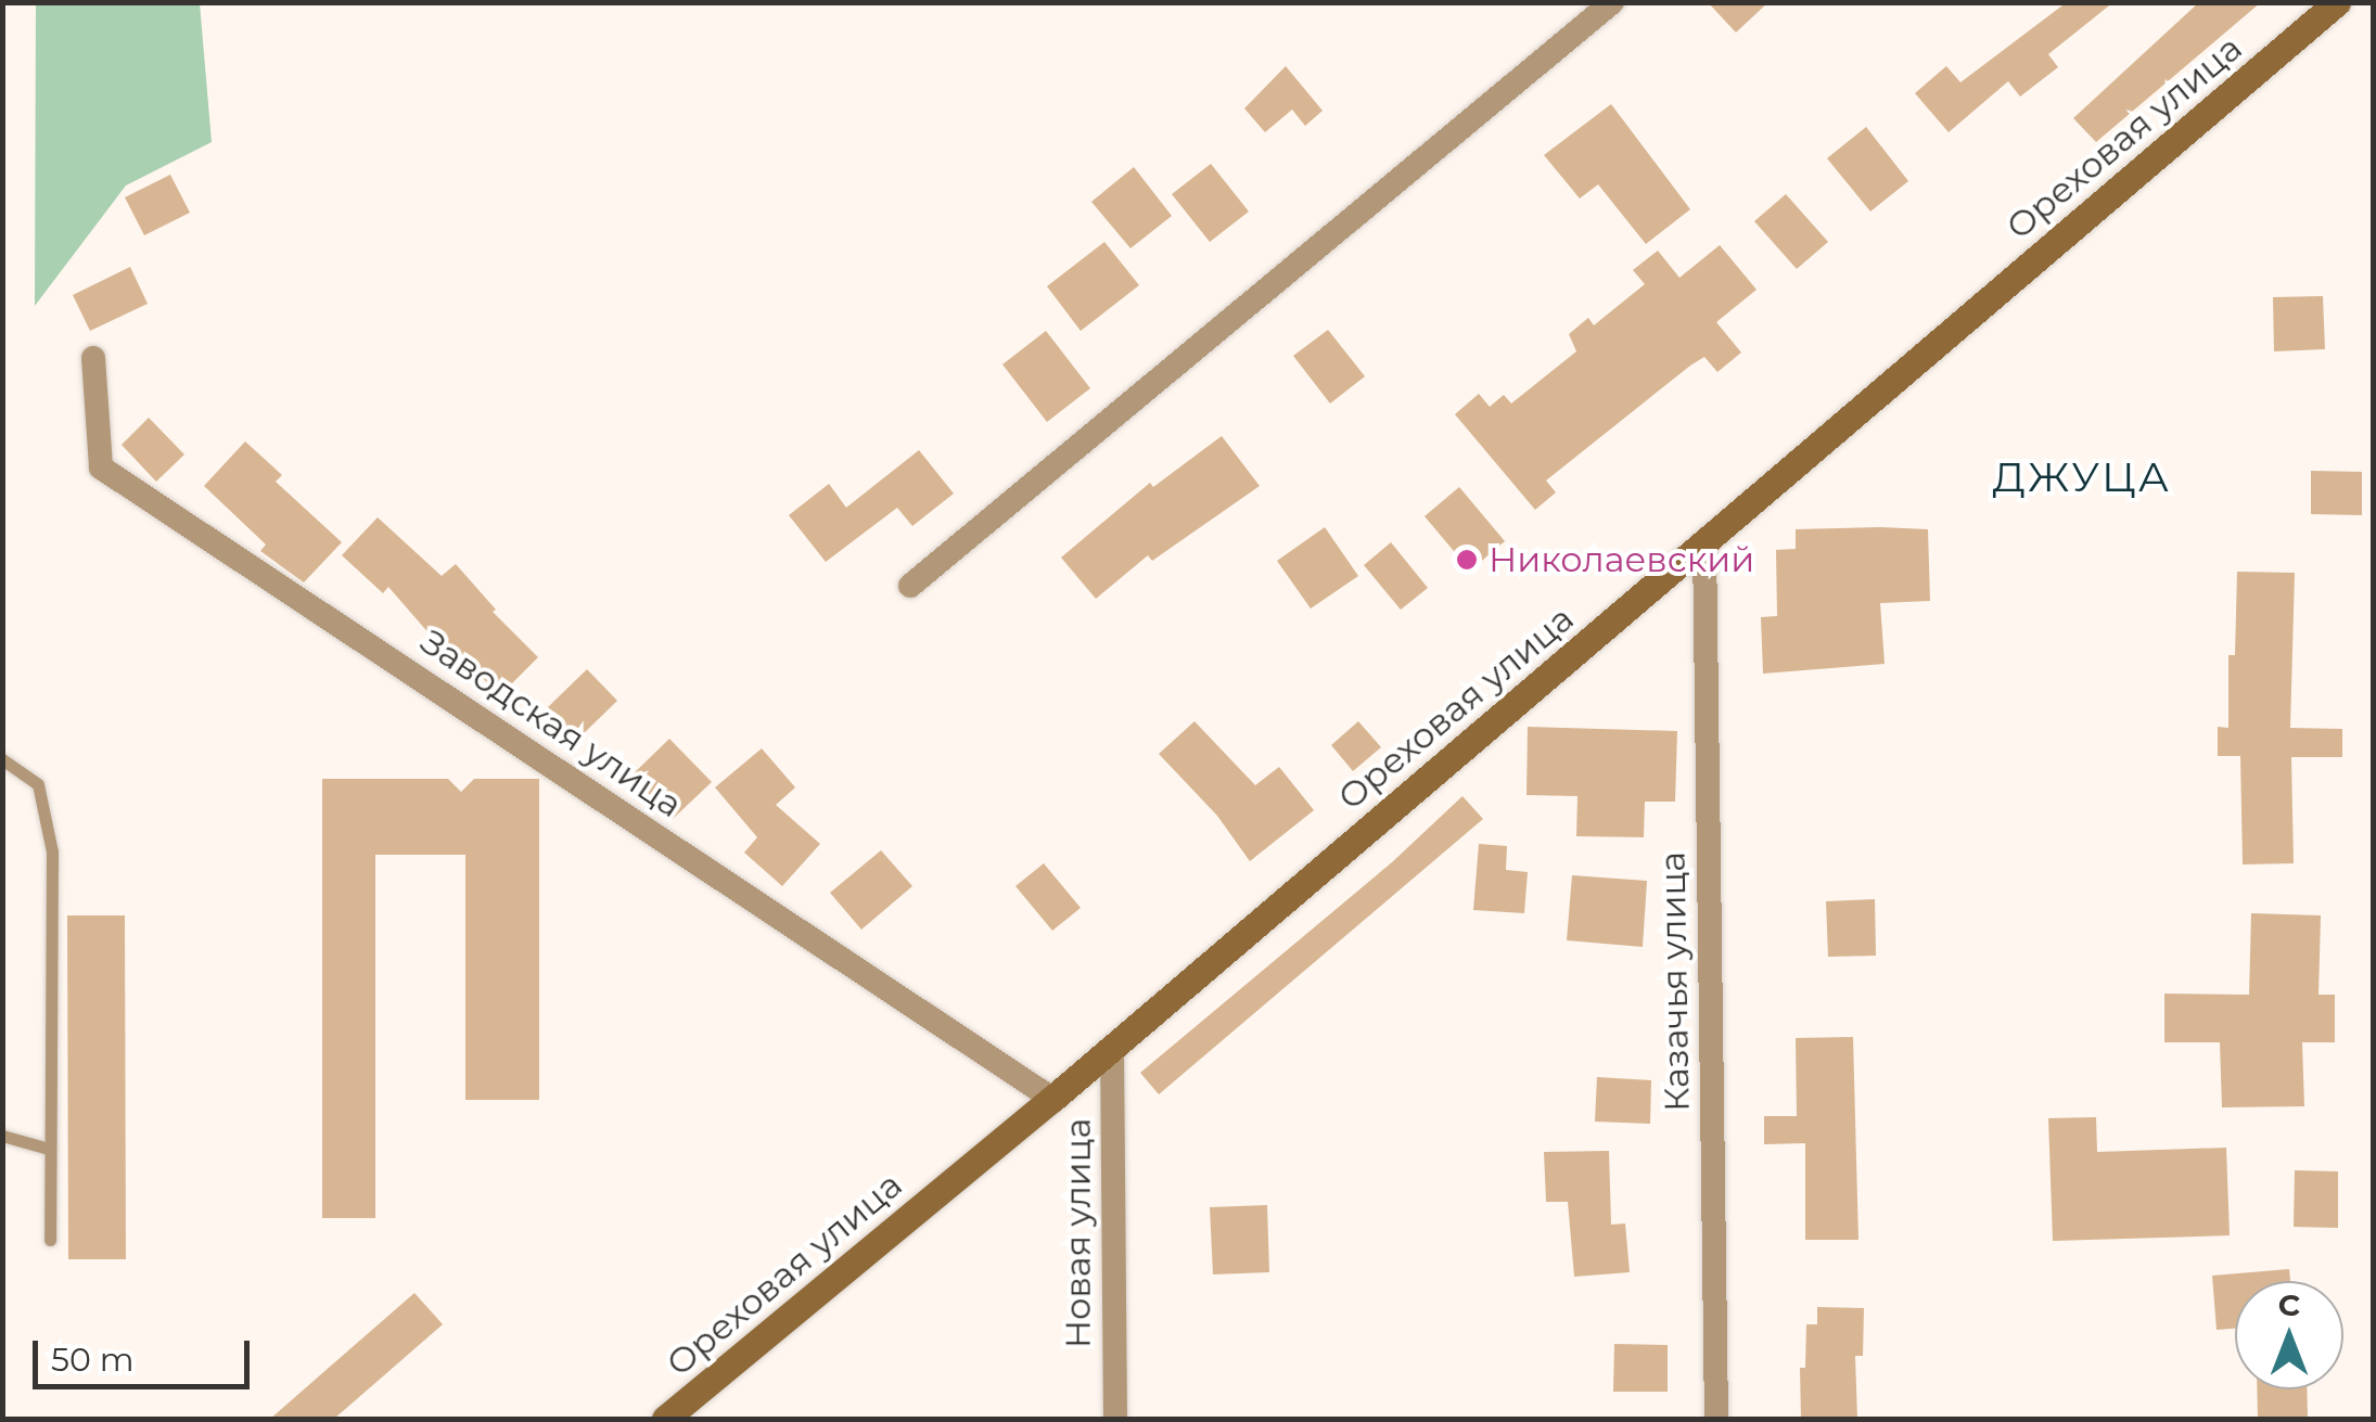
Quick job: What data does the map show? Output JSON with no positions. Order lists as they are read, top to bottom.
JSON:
{
  "streets": {
    "main road": ["Ореховая улица"],
    "street": ["Заводская улица", "Казачья улица", "Новая улица"]
  },
  "crossings": [
    ["Ореховая улица", "Заводская улица"],
    ["Ореховая улица", "Казачья улица"],
    ["Ореховая улица", "Новая улица"]
  ],
  "districts": ["ДЖУЦА"],
  "places": ["Николаевский"],
  "scale_bar": "50 m",
  "north": "top"
}
